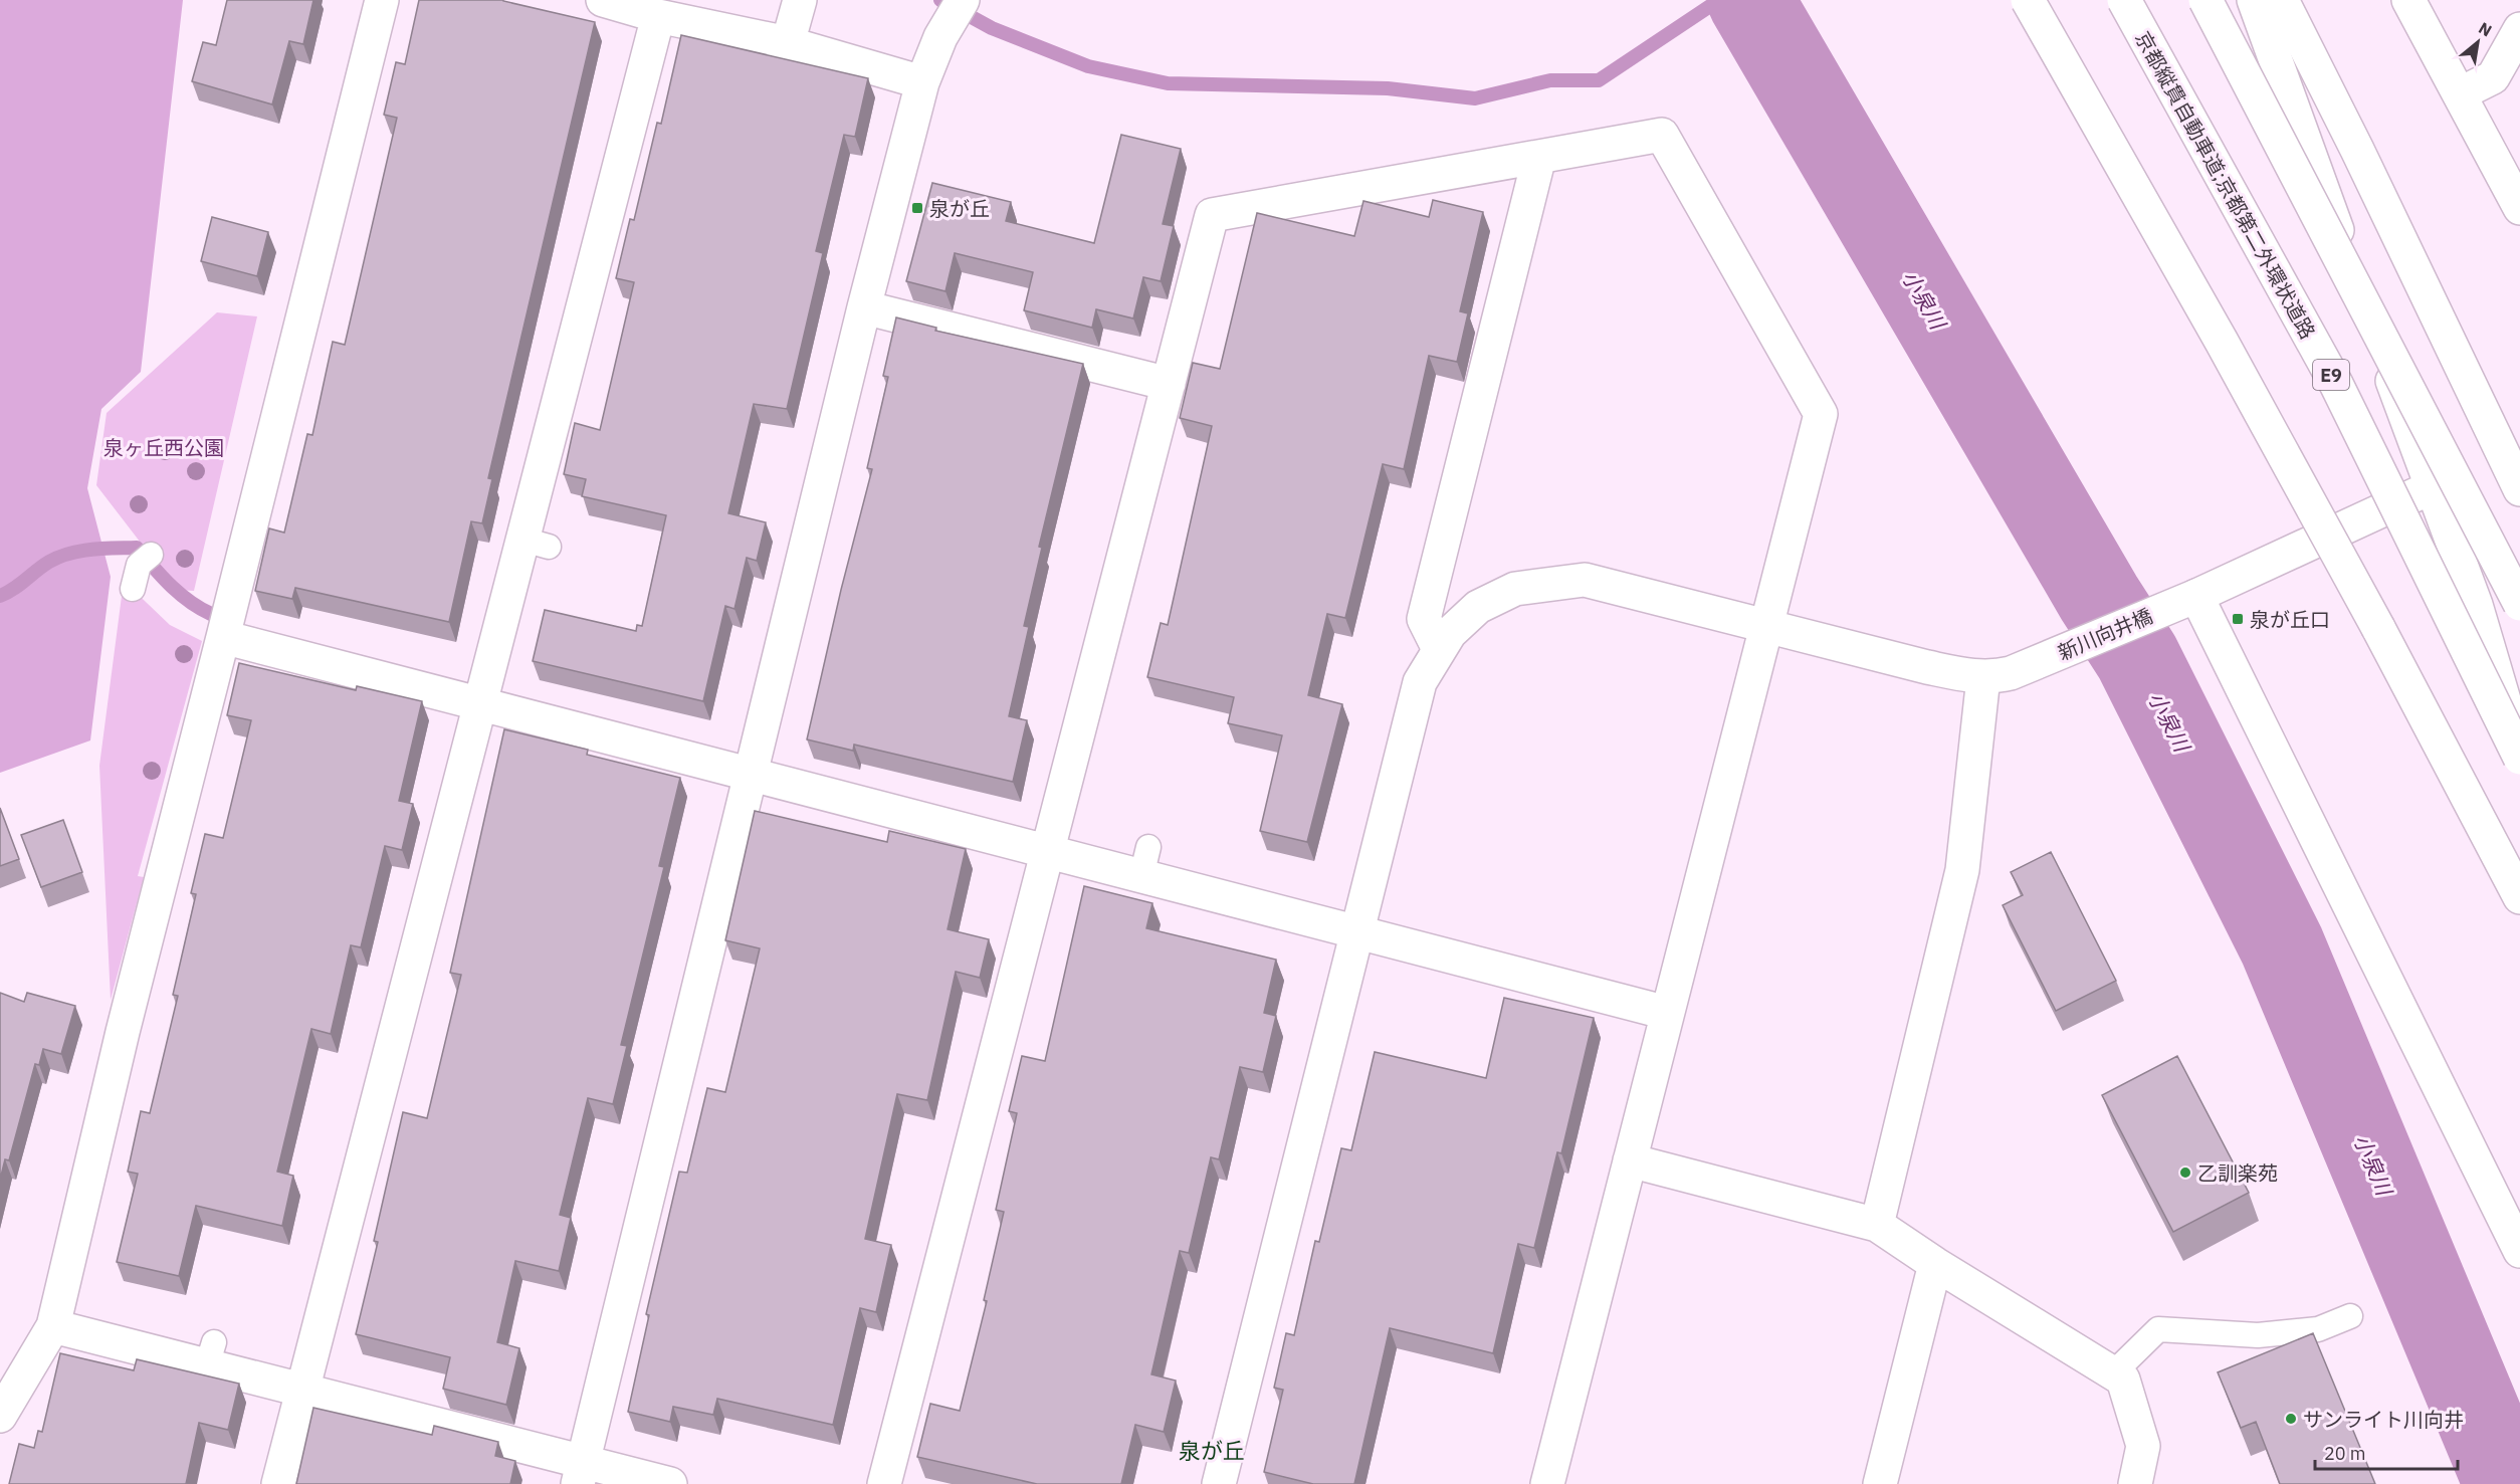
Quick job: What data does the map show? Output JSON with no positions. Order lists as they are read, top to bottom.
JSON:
{
  "streets": {
    "main road": ["京都縦貫自動車道;京都第二外環状道路", "E9", "新川向井橋"]
  },
  "districts": ["泉が丘"],
  "water": ["小泉川"],
  "parks": ["泉ヶ丘西公園"],
  "places": {
    "transit": ["泉が丘", "泉が丘口"],
    "other": ["乙訓楽苑", "サンライト川向井"]
  },
  "scale_bar": "20 m",
  "north": "top right"
}
